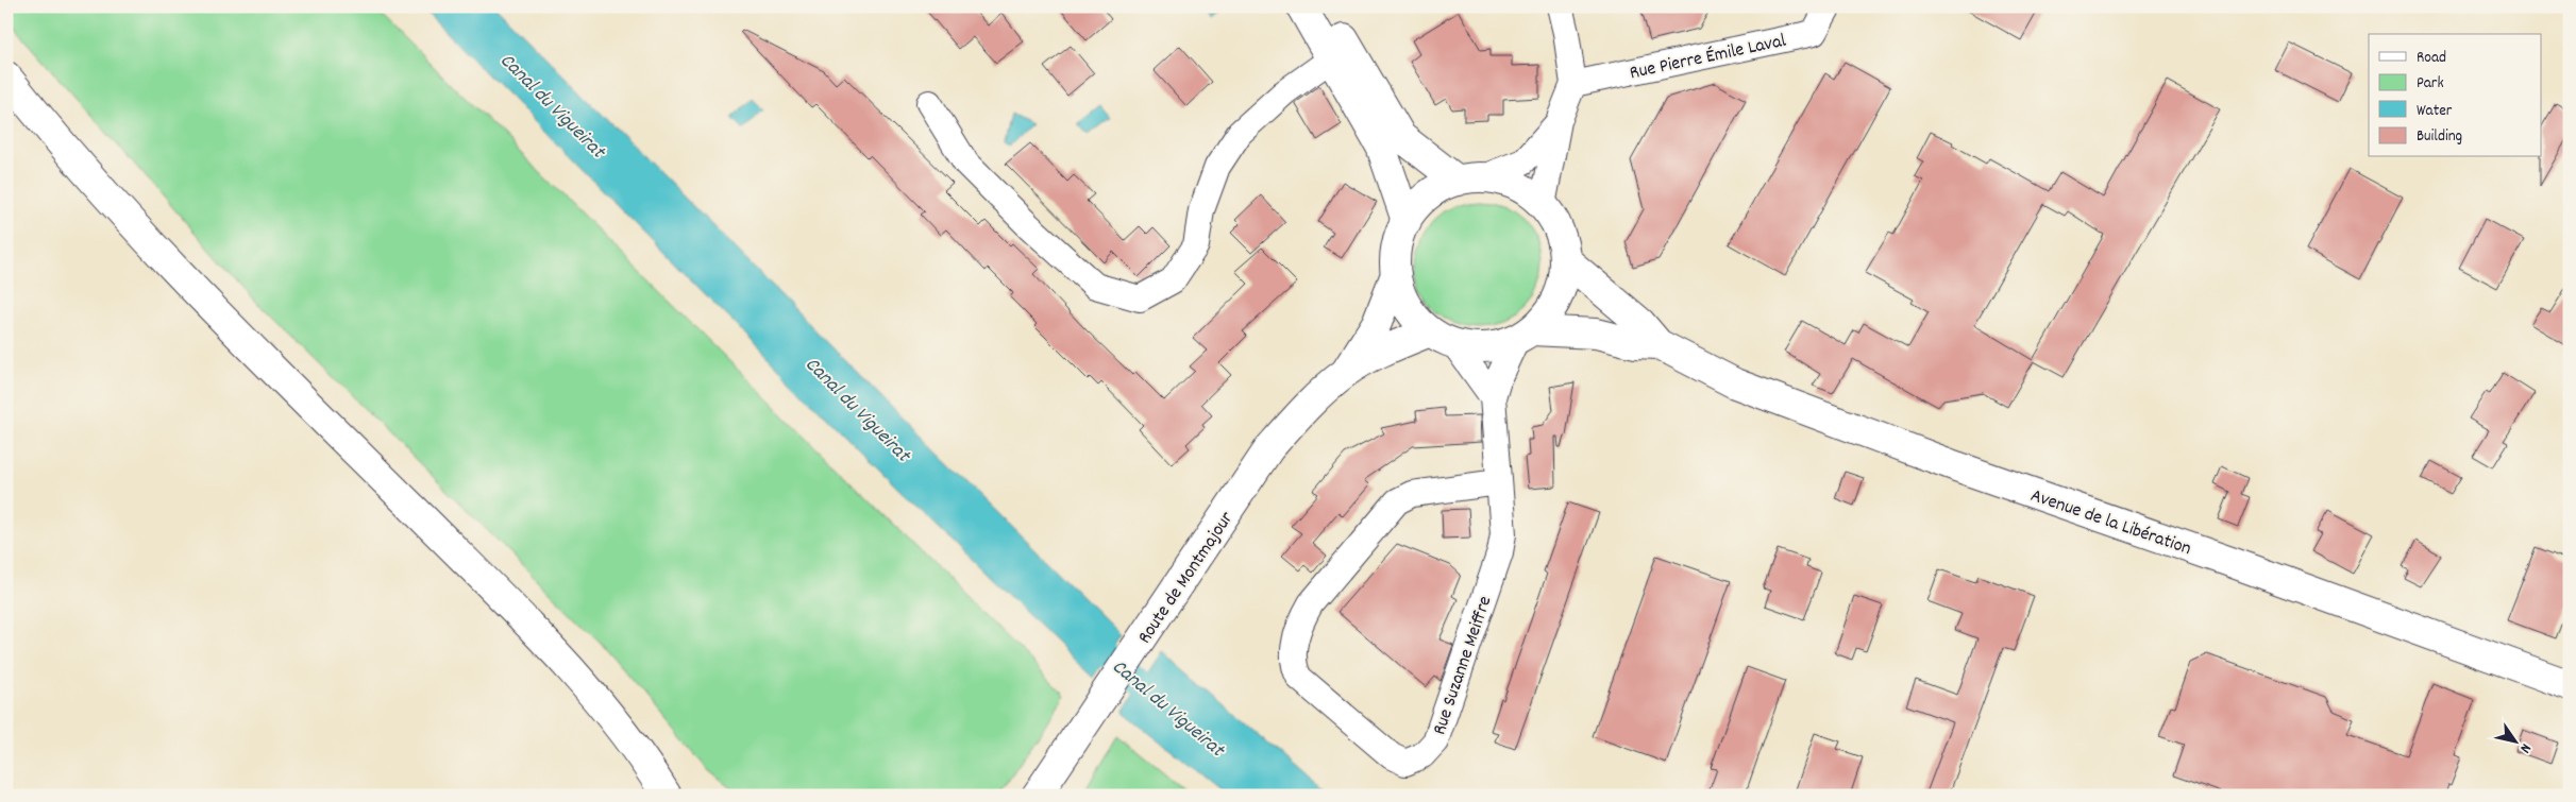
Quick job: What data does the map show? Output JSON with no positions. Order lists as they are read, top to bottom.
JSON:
{
  "streets": {
    "main road": ["Avenue de la Libération", "Route de Montmajour"],
    "street": ["Rue Pierre Émile Laval", "Rue Suzanne Meiffre"]
  },
  "crossings": [
    ["Avenue de la Libération", "Route de Montmajour"],
    ["Avenue de la Libération", "Rue Suzanne Meiffre"],
    ["Route de Montmajour", "Rue Suzanne Meiffre"]
  ],
  "water": ["Canal du Vigueirat"],
  "legend": [
    "Road",
    "Park",
    "Water",
    "Building"
  ],
  "north": "bottom right"
}
